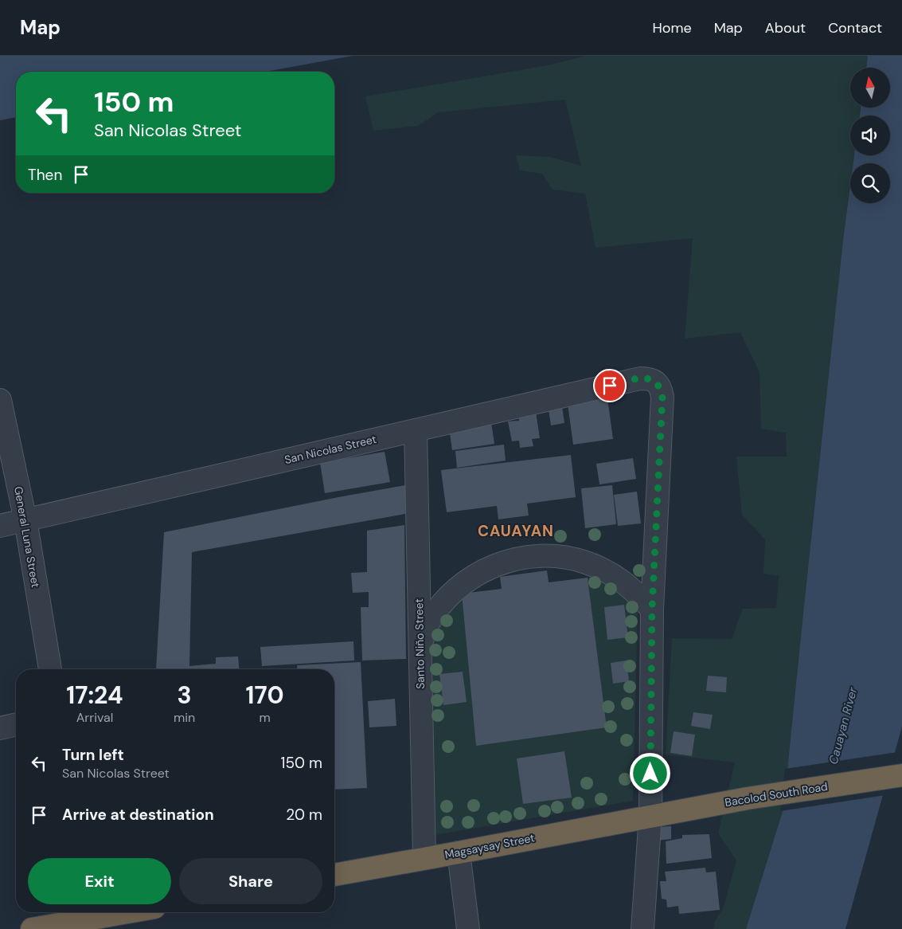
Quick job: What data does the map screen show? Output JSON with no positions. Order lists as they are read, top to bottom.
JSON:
{
  "streets": {
    "highway": ["Bacolod South Road", "Magsaysay Street"],
    "street": ["San Nicolas Street", "General Luna Street", "Santo Niño Street"]
  },
  "crossings": [
    ["San Nicolas Street", "General Luna Street"],
    ["San Nicolas Street", "Santo Niño Street"],
    ["Santo Niño Street", "Magsaysay Street"],
    ["Bacolod South Road", "Magsaysay Street"]
  ],
  "districts": ["CAUAYAN"],
  "water": ["Cauayan River"],
  "north": "top",
  "page": {
    "header": "Map",
    "nav": [
      "Home",
      "Map",
      "About",
      "Contact"
    ],
    "turn": ["150 m", "San Nicolas Street"],
    "then": "Then",
    "eta": [
      "17:24",
      "Arrival",
      "3",
      "min",
      "170",
      "m"
    ],
    "list": [
      {
        "name": "Turn left",
        "note": "San Nicolas Street",
        "value": "150 m"
      },
      {
        "name": "Arrive at destination",
        "value": "20 m"
      }
    ],
    "buttons": ["Exit", "Share"]
  }
}
